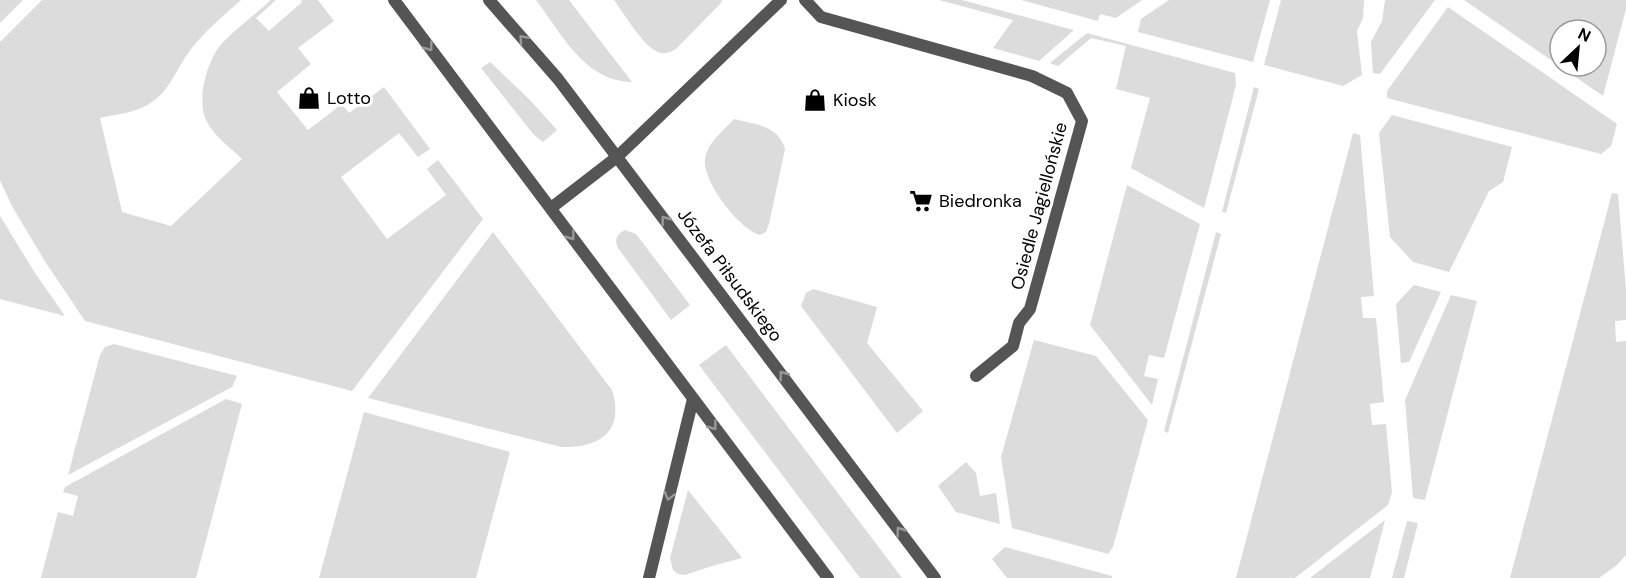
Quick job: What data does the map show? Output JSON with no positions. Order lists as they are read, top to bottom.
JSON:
{
  "streets": {
    "street": ["Osiedle Jagiellońskie", "Józefa Piłsudskiego"]
  },
  "places": {
    "shop": ["Lotto", "Kiosk"],
    "supermarket": ["Biedronka"]
  },
  "north": "top right"
}
